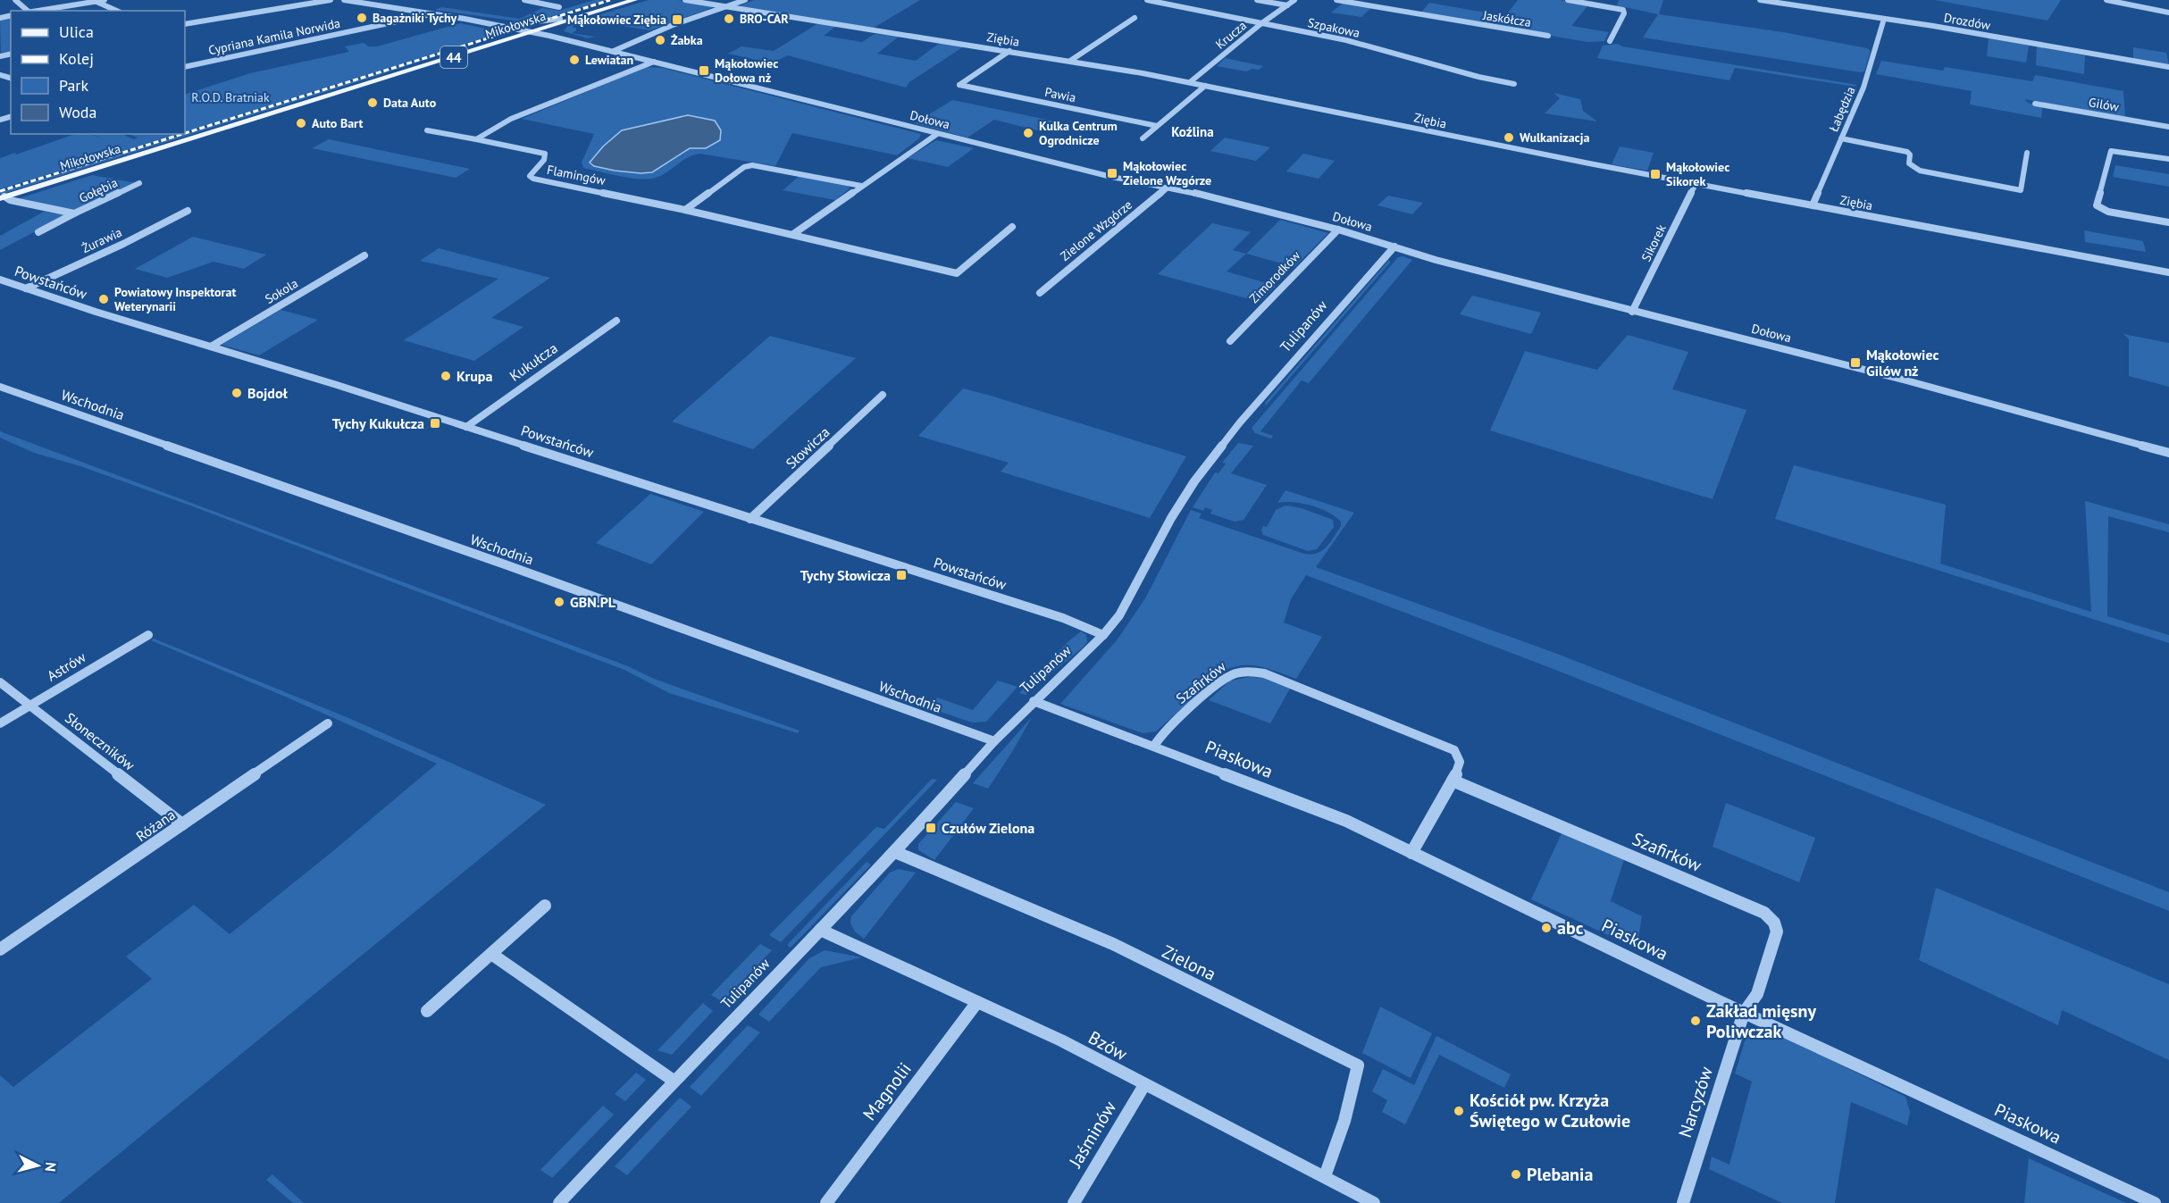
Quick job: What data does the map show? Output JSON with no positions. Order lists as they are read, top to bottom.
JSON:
{
  "streets": {
    "main road": ["Mikołowska", "44"],
    "street": [
      "Jaskółcza",
      "Drozdów",
      "Szpakowa",
      "Krucza",
      "Cypriana Kamila Norwida",
      "Ziębia",
      "Pawia",
      "Gilów",
      "Łabędzia",
      "Dołowa",
      "Flamingów",
      "Gołębia",
      "Zielone Wzgórze",
      "Żurawia",
      "Sikorek",
      "Zimorodków",
      "Powstańców",
      "Sokola",
      "Tulipanów",
      "Kukułcza",
      "Wschodnia",
      "Słowicza",
      "Astrów",
      "Szafirków",
      "Słoneczników",
      "Piaskowa",
      "Różana",
      "Zielona",
      "Bzów",
      "Magnolii",
      "Narcyzów",
      "Jaśminów"
    ]
  },
  "crossings": [
    ["Drozdów", "Łabędzia"],
    ["Mikołowska", "Dołowa"],
    ["Mikołowska", "Gołębia"],
    ["Szpakowa", "Krucza"],
    ["Krucza", "Ziębia"],
    ["Ziębia", "Pawia"],
    ["Ziębia", "Łabędzia"],
    ["Ziębia", "Sikorek"],
    ["Dołowa", "Zielone Wzgórze"],
    ["Dołowa", "Sikorek"],
    ["Dołowa", "Zimorodków"],
    ["Dołowa", "Tulipanów"],
    ["Żurawia", "Powstańców"],
    ["Powstańców", "Sokola"],
    ["Powstańców", "Tulipanów"],
    ["Powstańców", "Kukułcza"],
    ["Powstańców", "Słowicza"],
    ["Tulipanów", "Wschodnia"],
    ["Tulipanów", "Piaskowa"],
    ["Tulipanów", "Zielona"],
    ["Tulipanów", "Bzów"],
    ["Astrów", "Słoneczników"],
    ["Szafirków", "Piaskowa"],
    ["Szafirków", "Narcyzów"],
    ["Słoneczników", "Różana"],
    ["Piaskowa", "Narcyzów"],
    ["Zielona", "Bzów"],
    ["Bzów", "Magnolii"],
    ["Bzów", "Jaśminów"]
  ],
  "districts": ["Koźlina"],
  "parks": ["R.O.D. Bratniak"],
  "places": {
    "other": [
      "Bagażniki Tychy",
      "BRO-CAR",
      "Żabka",
      "Lewiatan",
      "Data Auto",
      "Auto Bart",
      "Kulka Centrum Ogrodnicze",
      "Wulkanizacja",
      "Powiatowy Inspektorat Weterynarii",
      "Krupa",
      "Bojdoł",
      "GBN.PL",
      "abc",
      "Zakład mięsny Poliwczak",
      "Kościół pw. Krzyża Świętego w Czułowie",
      "Plebania"
    ],
    "transit": [
      "Mąkołowiec Ziębia",
      "Mąkołowiec Dołowa nż",
      "Mąkołowiec Zielone Wzgórze",
      "Mąkołowiec Sikorek",
      "Mąkołowiec Gilów nż",
      "Tychy Kukułcza",
      "Tychy Słowicza",
      "Czułów Zielona"
    ]
  },
  "legend": [
    "Ulica",
    "Kolej",
    "Park",
    "Woda"
  ],
  "north": "right"
}
